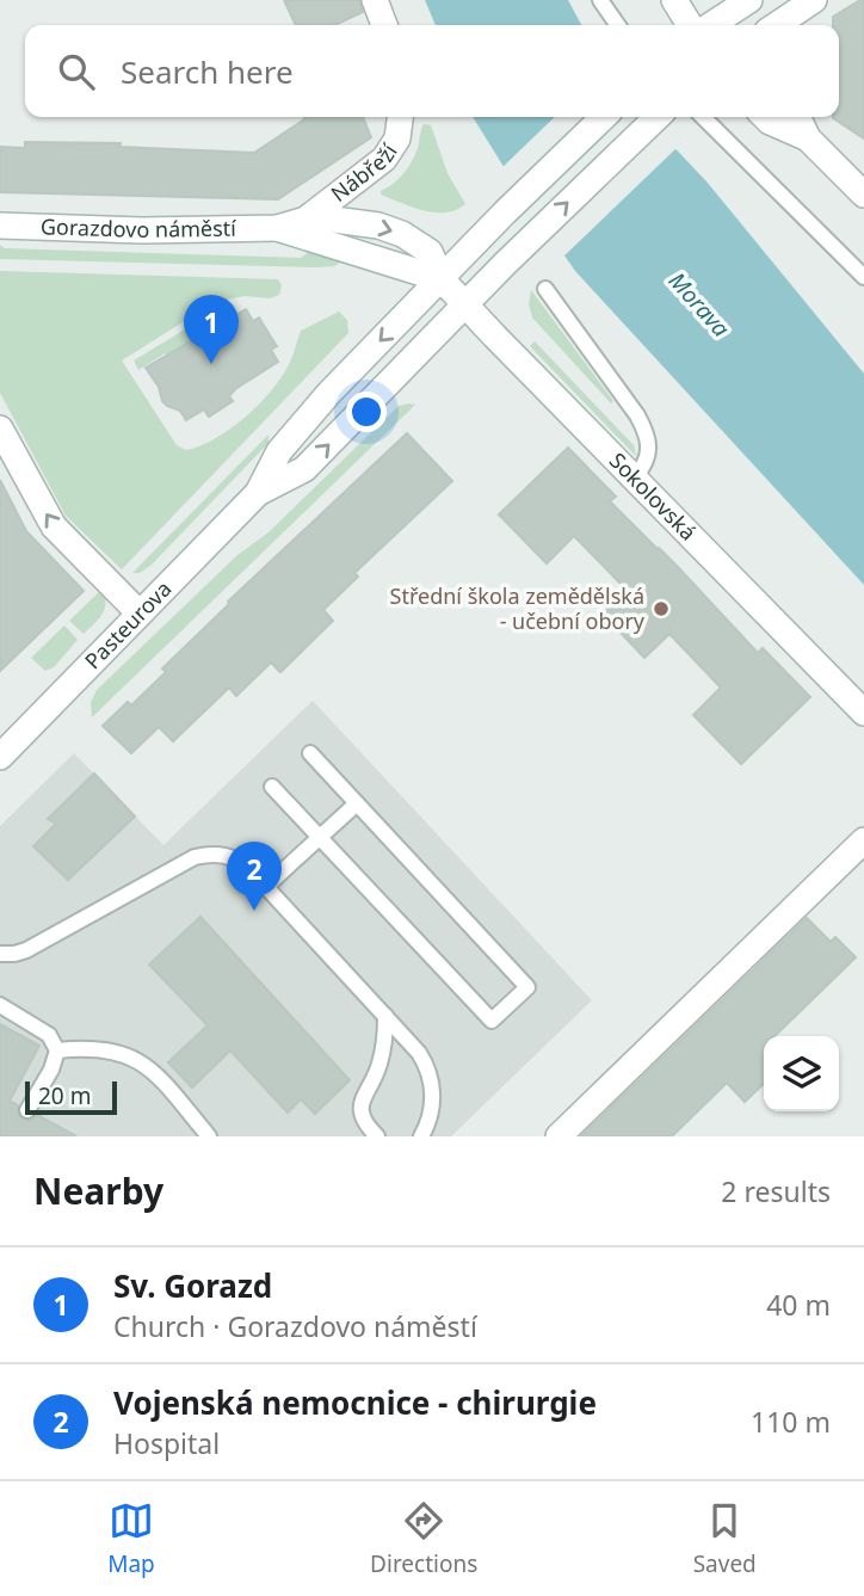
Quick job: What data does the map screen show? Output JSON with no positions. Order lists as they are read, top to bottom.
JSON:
{
  "streets": {
    "street": [
      "Nábřeží",
      "Gorazdovo náměstí",
      "Sokolovská",
      "Pasteurova"
    ]
  },
  "crossings": [
    ["Nábřeží", "Sokolovská"]
  ],
  "water": ["Morava"],
  "places": ["Střední škola zemědělská - učební obory"],
  "scale_bar": "20 m",
  "page": {
    "search": "Search here",
    "pins": ["1", "2"],
    "scale": "20 m",
    "heading": ["Nearby", "2 results"],
    "list": [
      {
        "mark": "1",
        "name": "Sv. Gorazd",
        "note": "Church · Gorazdovo náměstí",
        "value": "40 m"
      },
      {
        "mark": "2",
        "name": "Vojenská nemocnice - chirurgie",
        "note": "Hospital",
        "value": "110 m"
      }
    ],
    "nav": ["Map", "Directions", "Saved"]
  }
}
